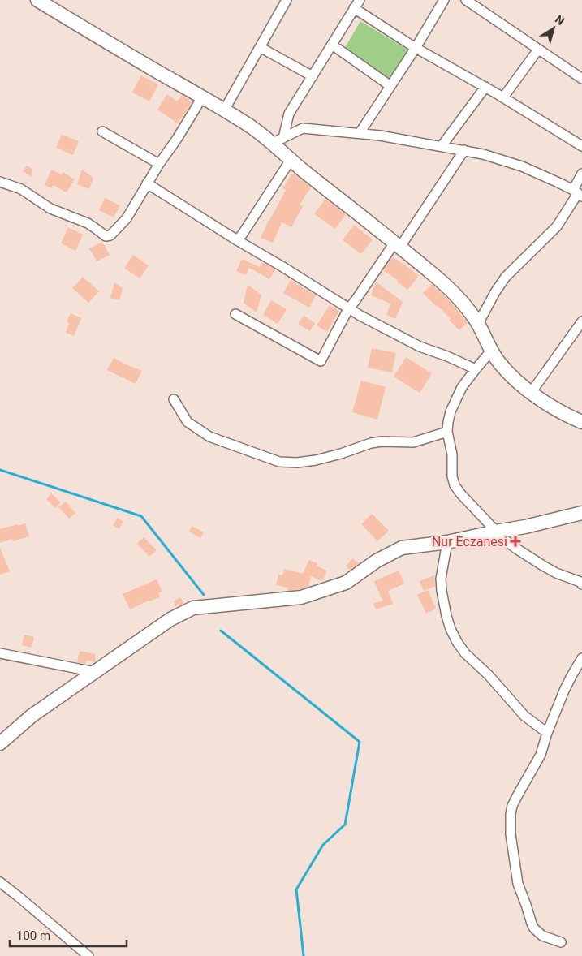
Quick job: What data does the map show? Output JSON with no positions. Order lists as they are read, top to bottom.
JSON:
{
  "places": {
    "health": ["Nur Eczanesi"]
  },
  "scale_bar": "100 m",
  "north": "top right"
}
